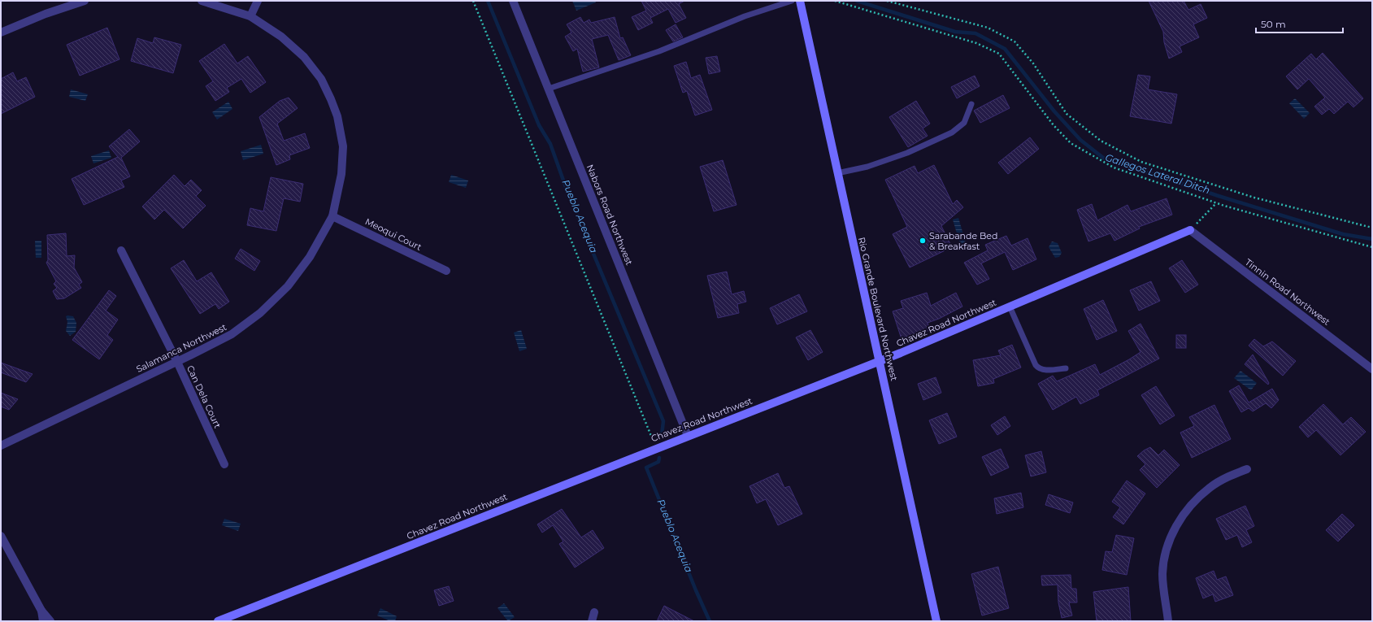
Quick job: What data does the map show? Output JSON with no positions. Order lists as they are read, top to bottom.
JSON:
{
  "streets": {
    "street": [
      "Nabors Road Northwest",
      "Meoqui Court",
      "Tinnin Road Northwest",
      "Rio Grande Boulevard Northwest",
      "Chavez Road Northwest",
      "Salamanca Northwest",
      "Can Dela Court"
    ]
  },
  "crossings": [
    ["Nabors Road Northwest", "Chavez Road Northwest"],
    ["Meoqui Court", "Salamanca Northwest"],
    ["Tinnin Road Northwest", "Chavez Road Northwest"],
    ["Rio Grande Boulevard Northwest", "Chavez Road Northwest"],
    ["Salamanca Northwest", "Can Dela Court"]
  ],
  "water": ["Gallegos Lateral Ditch", "Pueblo Acequia"],
  "places": ["Sarabande Bed & Breakfast"],
  "scale_bar": "50 m"
}
